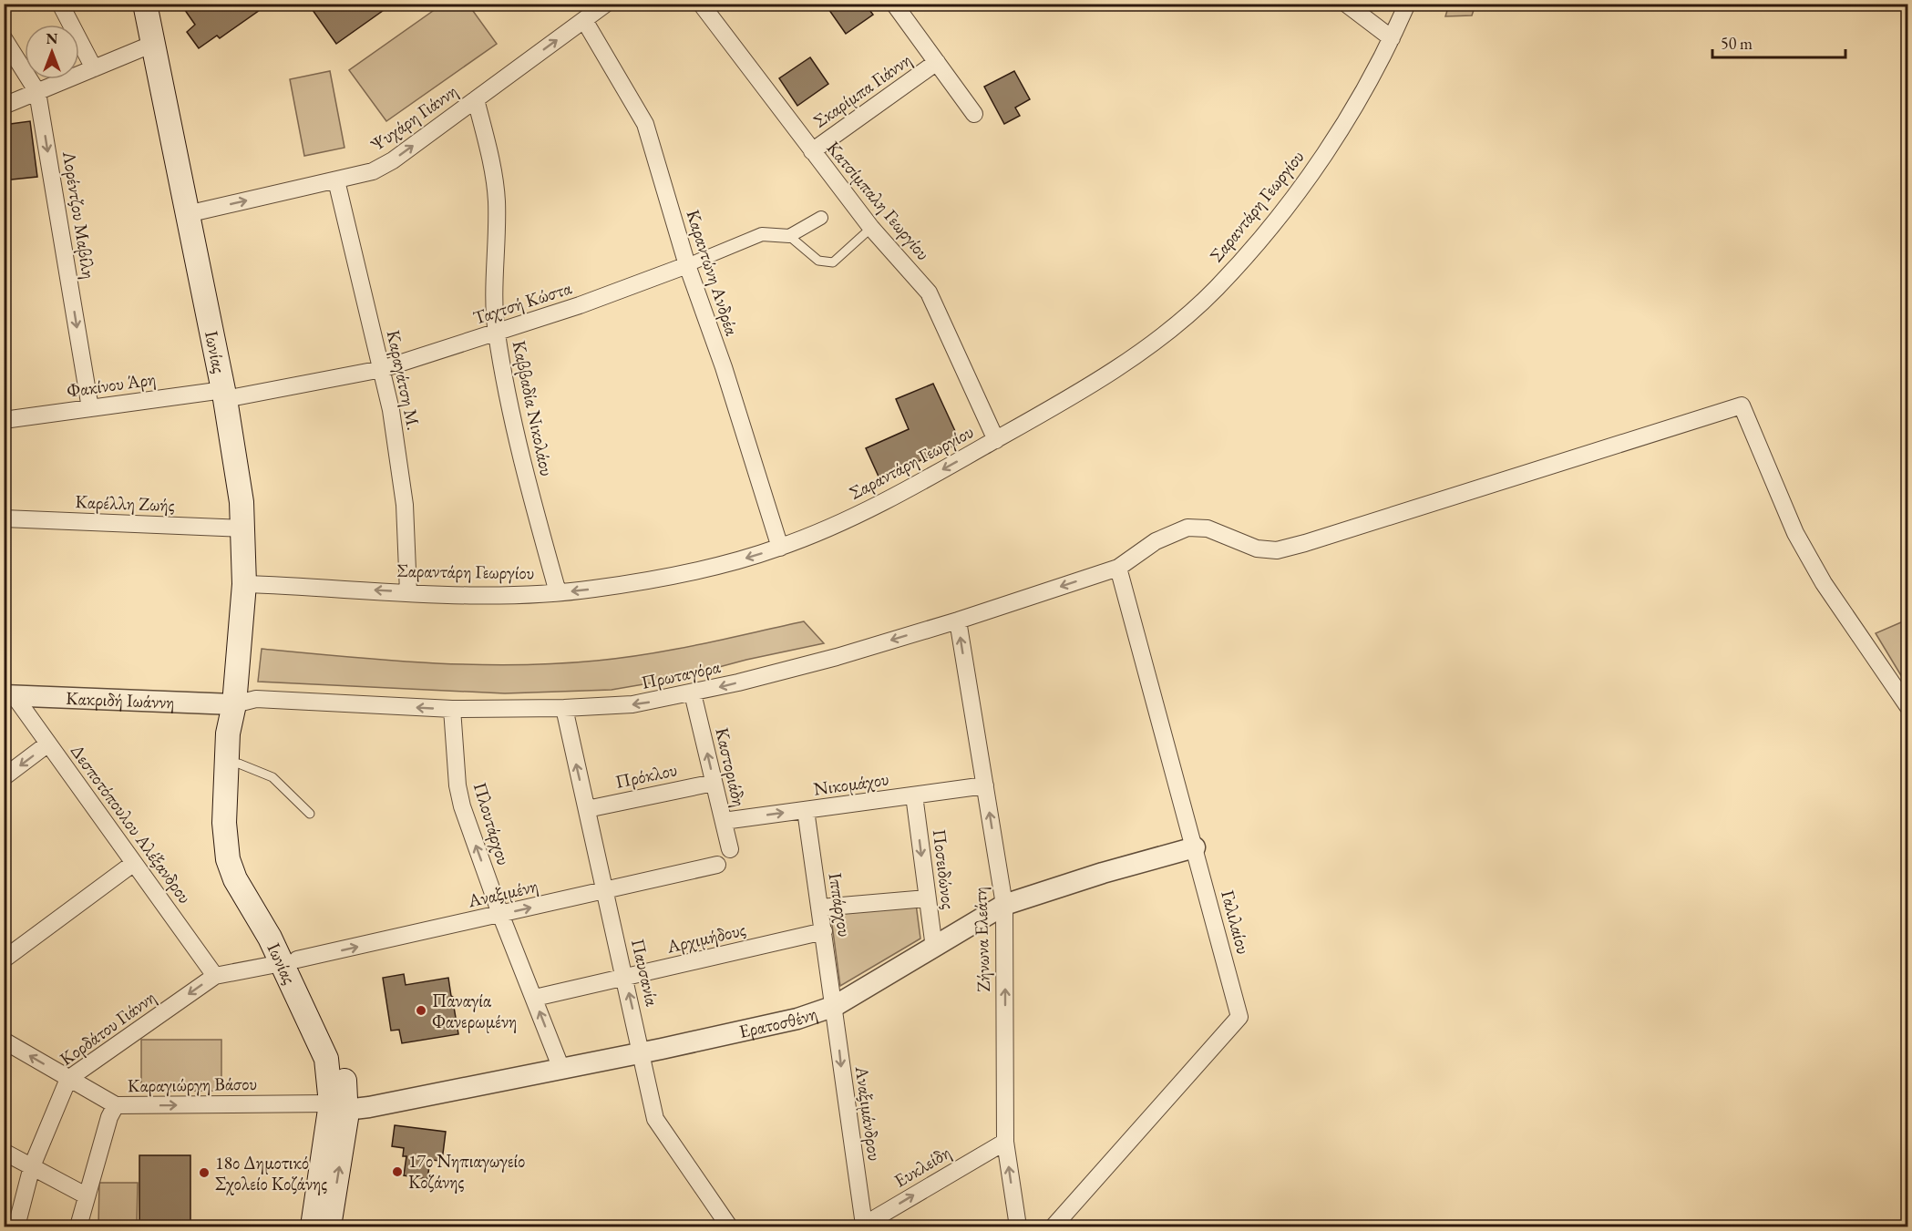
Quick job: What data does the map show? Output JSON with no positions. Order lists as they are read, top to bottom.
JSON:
{
  "streets": {
    "main road": ["Ιωνίας"],
    "street": [
      "Σκαρίμπα Γιάννη",
      "Ψυχάρη Γιάννη",
      "Κατσίμπαλη Γεωργίου",
      "Σαραντάρη Γεωργίου",
      "Λορέντζου Μαβίλη",
      "Καραντώνη Ανδρέα",
      "Ταχτσή Κώστα",
      "Καραγάτση Μ.",
      "Φακίνου Άρη",
      "Καββαδία Νικολάου",
      "Καρέλλη Ζωής",
      "Πρωταγόρα",
      "Κακριδή Ιωάννη",
      "Καστοριάδη",
      "Πρόκλου",
      "Νικομάχου",
      "Δεσποτόπουλου Αλέξανδρου",
      "Πλουτάρχου",
      "Ποσειδώνος",
      "Αναξιμένη",
      "Ιππάρχου",
      "Γαλιλαίου",
      "Αρχιμήδους",
      "Ζήνωνα Ελεάτη",
      "Παυσανία",
      "Ερατοσθένη",
      "Κορδάτου Γιάννη",
      "Καραγιώργη Βάσου",
      "Αναξιμάνδρου",
      "Ευκλείδη"
    ]
  },
  "crossings": [
    ["Σκαρίμπα Γιάννη", "Κατσίμπαλη Γεωργίου"],
    ["Ψυχάρη Γιάννη", "Καραντώνη Ανδρέα"],
    ["Ψυχάρη Γιάννη", "Ιωνίας"],
    ["Ψυχάρη Γιάννη", "Καραγάτση Μ."],
    ["Ψυχάρη Γιάννη", "Καββαδία Νικολάου"],
    ["Κατσίμπαλη Γεωργίου", "Σαραντάρη Γεωργίου"],
    ["Σαραντάρη Γεωργίου", "Καραντώνη Ανδρέα"],
    ["Σαραντάρη Γεωργίου", "Ιωνίας"],
    ["Σαραντάρη Γεωργίου", "Καραγάτση Μ."],
    ["Σαραντάρη Γεωργίου", "Καββαδία Νικολάου"],
    ["Λορέντζου Μαβίλη", "Φακίνου Άρη"],
    ["Καραντώνη Ανδρέα", "Ταχτσή Κώστα"],
    ["Ταχτσή Κώστα", "Ιωνίας"],
    ["Ταχτσή Κώστα", "Καραγάτση Μ."],
    ["Ταχτσή Κώστα", "Φακίνου Άρη"],
    ["Ταχτσή Κώστα", "Καββαδία Νικολάου"],
    ["Ιωνίας", "Φακίνου Άρη"],
    ["Ιωνίας", "Καρέλλη Ζωής"],
    ["Ιωνίας", "Πρωταγόρα"],
    ["Ιωνίας", "Κακριδή Ιωάννη"],
    ["Ιωνίας", "Αναξιμένη"],
    ["Ιωνίας", "Ερατοσθένη"],
    ["Ιωνίας", "Κορδάτου Γιάννη"],
    ["Ιωνίας", "Καραγιώργη Βάσου"],
    ["Πρωταγόρα", "Κακριδή Ιωάννη"],
    ["Πρωταγόρα", "Καστοριάδη"],
    ["Πρωταγόρα", "Πλουτάρχου"],
    ["Πρωταγόρα", "Γαλιλαίου"],
    ["Πρωταγόρα", "Ζήνωνα Ελεάτη"],
    ["Πρωταγόρα", "Παυσανία"],
    ["Κακριδή Ιωάννη", "Δεσποτόπουλου Αλέξανδρου"],
    ["Καστοριάδη", "Πρόκλου"],
    ["Καστοριάδη", "Νικομάχου"],
    ["Πρόκλου", "Παυσανία"],
    ["Νικομάχου", "Ποσειδώνος"],
    ["Νικομάχου", "Ιππάρχου"],
    ["Νικομάχου", "Ζήνωνα Ελεάτη"],
    ["Δεσποτόπουλου Αλέξανδρου", "Κορδάτου Γιάννη"],
    ["Πλουτάρχου", "Αναξιμένη"],
    ["Πλουτάρχου", "Αρχιμήδους"],
    ["Πλουτάρχου", "Ερατοσθένη"],
    ["Ποσειδώνος", "Ερατοσθένη"],
    ["Αναξιμένη", "Παυσανία"],
    ["Αναξιμένη", "Κορδάτου Γιάννη"],
    ["Ιππάρχου", "Αρχιμήδους"],
    ["Ιππάρχου", "Ερατοσθένη"],
    ["Ιππάρχου", "Αναξιμάνδρου"],
    ["Γαλιλαίου", "Ερατοσθένη"],
    ["Αρχιμήδους", "Παυσανία"],
    ["Ζήνωνα Ελεάτη", "Ερατοσθένη"],
    ["Ζήνωνα Ελεάτη", "Ευκλείδη"],
    ["Παυσανία", "Ερατοσθένη"],
    ["Ερατοσθένη", "Καραγιώργη Βάσου"],
    ["Ερατοσθένη", "Αναξιμάνδρου"],
    ["Αναξιμάνδρου", "Ευκλείδη"]
  ],
  "one_way": [
    "Ψυχάρη Γιάννη",
    "Σαραντάρη Γεωργίου",
    "Λορέντζου Μαβίλη",
    "Πρωταγόρα",
    "Καστοριάδη",
    "Πλουτάρχου",
    "Ποσειδώνος",
    "Αναξιμένη",
    "Ζήνωνα Ελεάτη",
    "Καραγιώργη Βάσου",
    "Αναξιμάνδρου",
    "Ευκλείδη"
  ],
  "places": ["Παναγία Φανερωμένη", "17ο Νηπιαγωγείο Κοζάνης", "18ο Δημοτικό Σχολείο Κοζάνης"],
  "scale_bar": "50 m",
  "north": "top"
}
